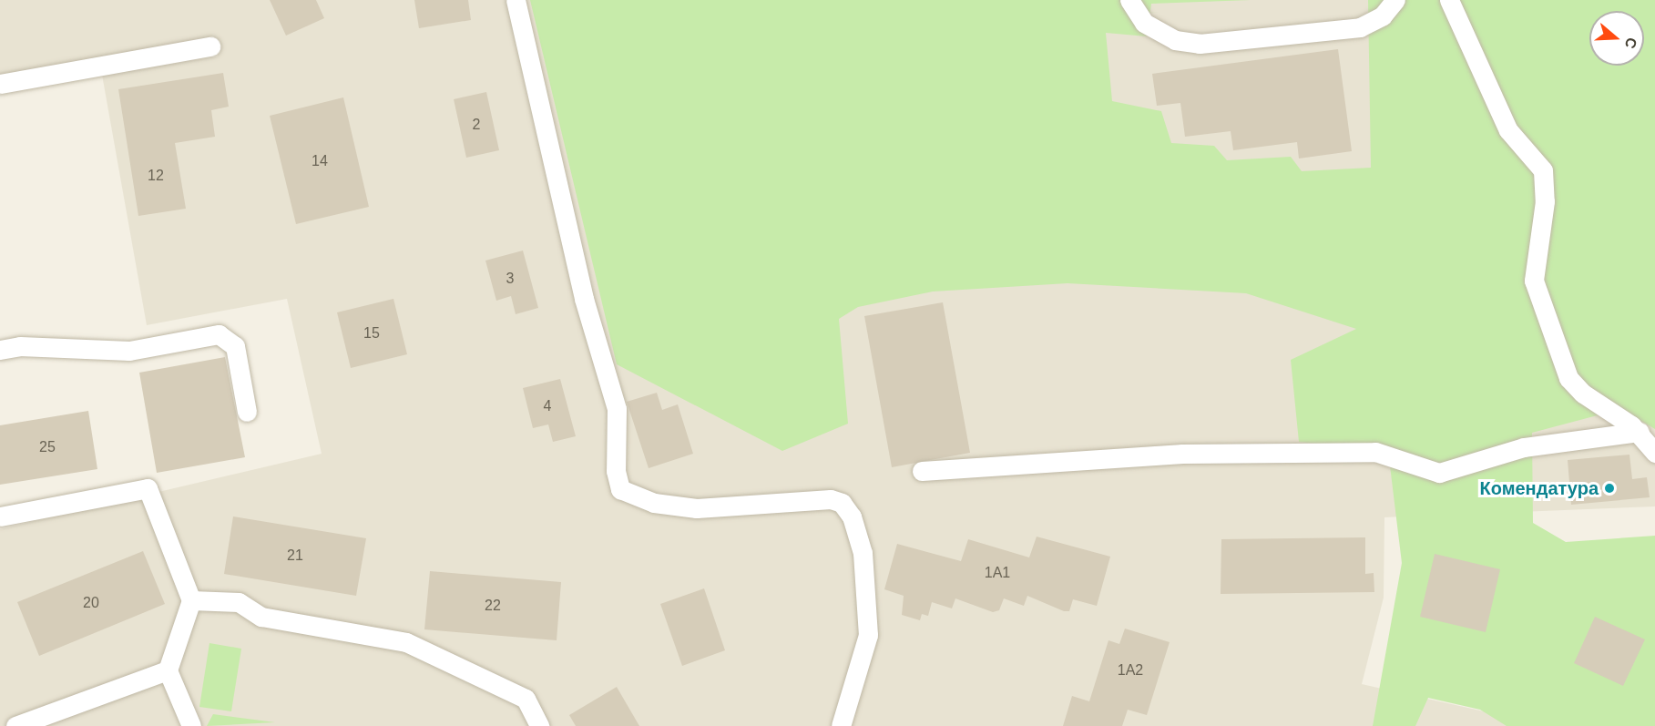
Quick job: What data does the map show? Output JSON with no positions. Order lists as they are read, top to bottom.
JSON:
{
  "places": ["Комендатура"],
  "house_numbers": [
    "2",
    "14",
    "12",
    "3",
    "15",
    "4",
    "25",
    "21",
    "1А1",
    "20",
    "22",
    "1А2"
  ],
  "north": "right"
}
